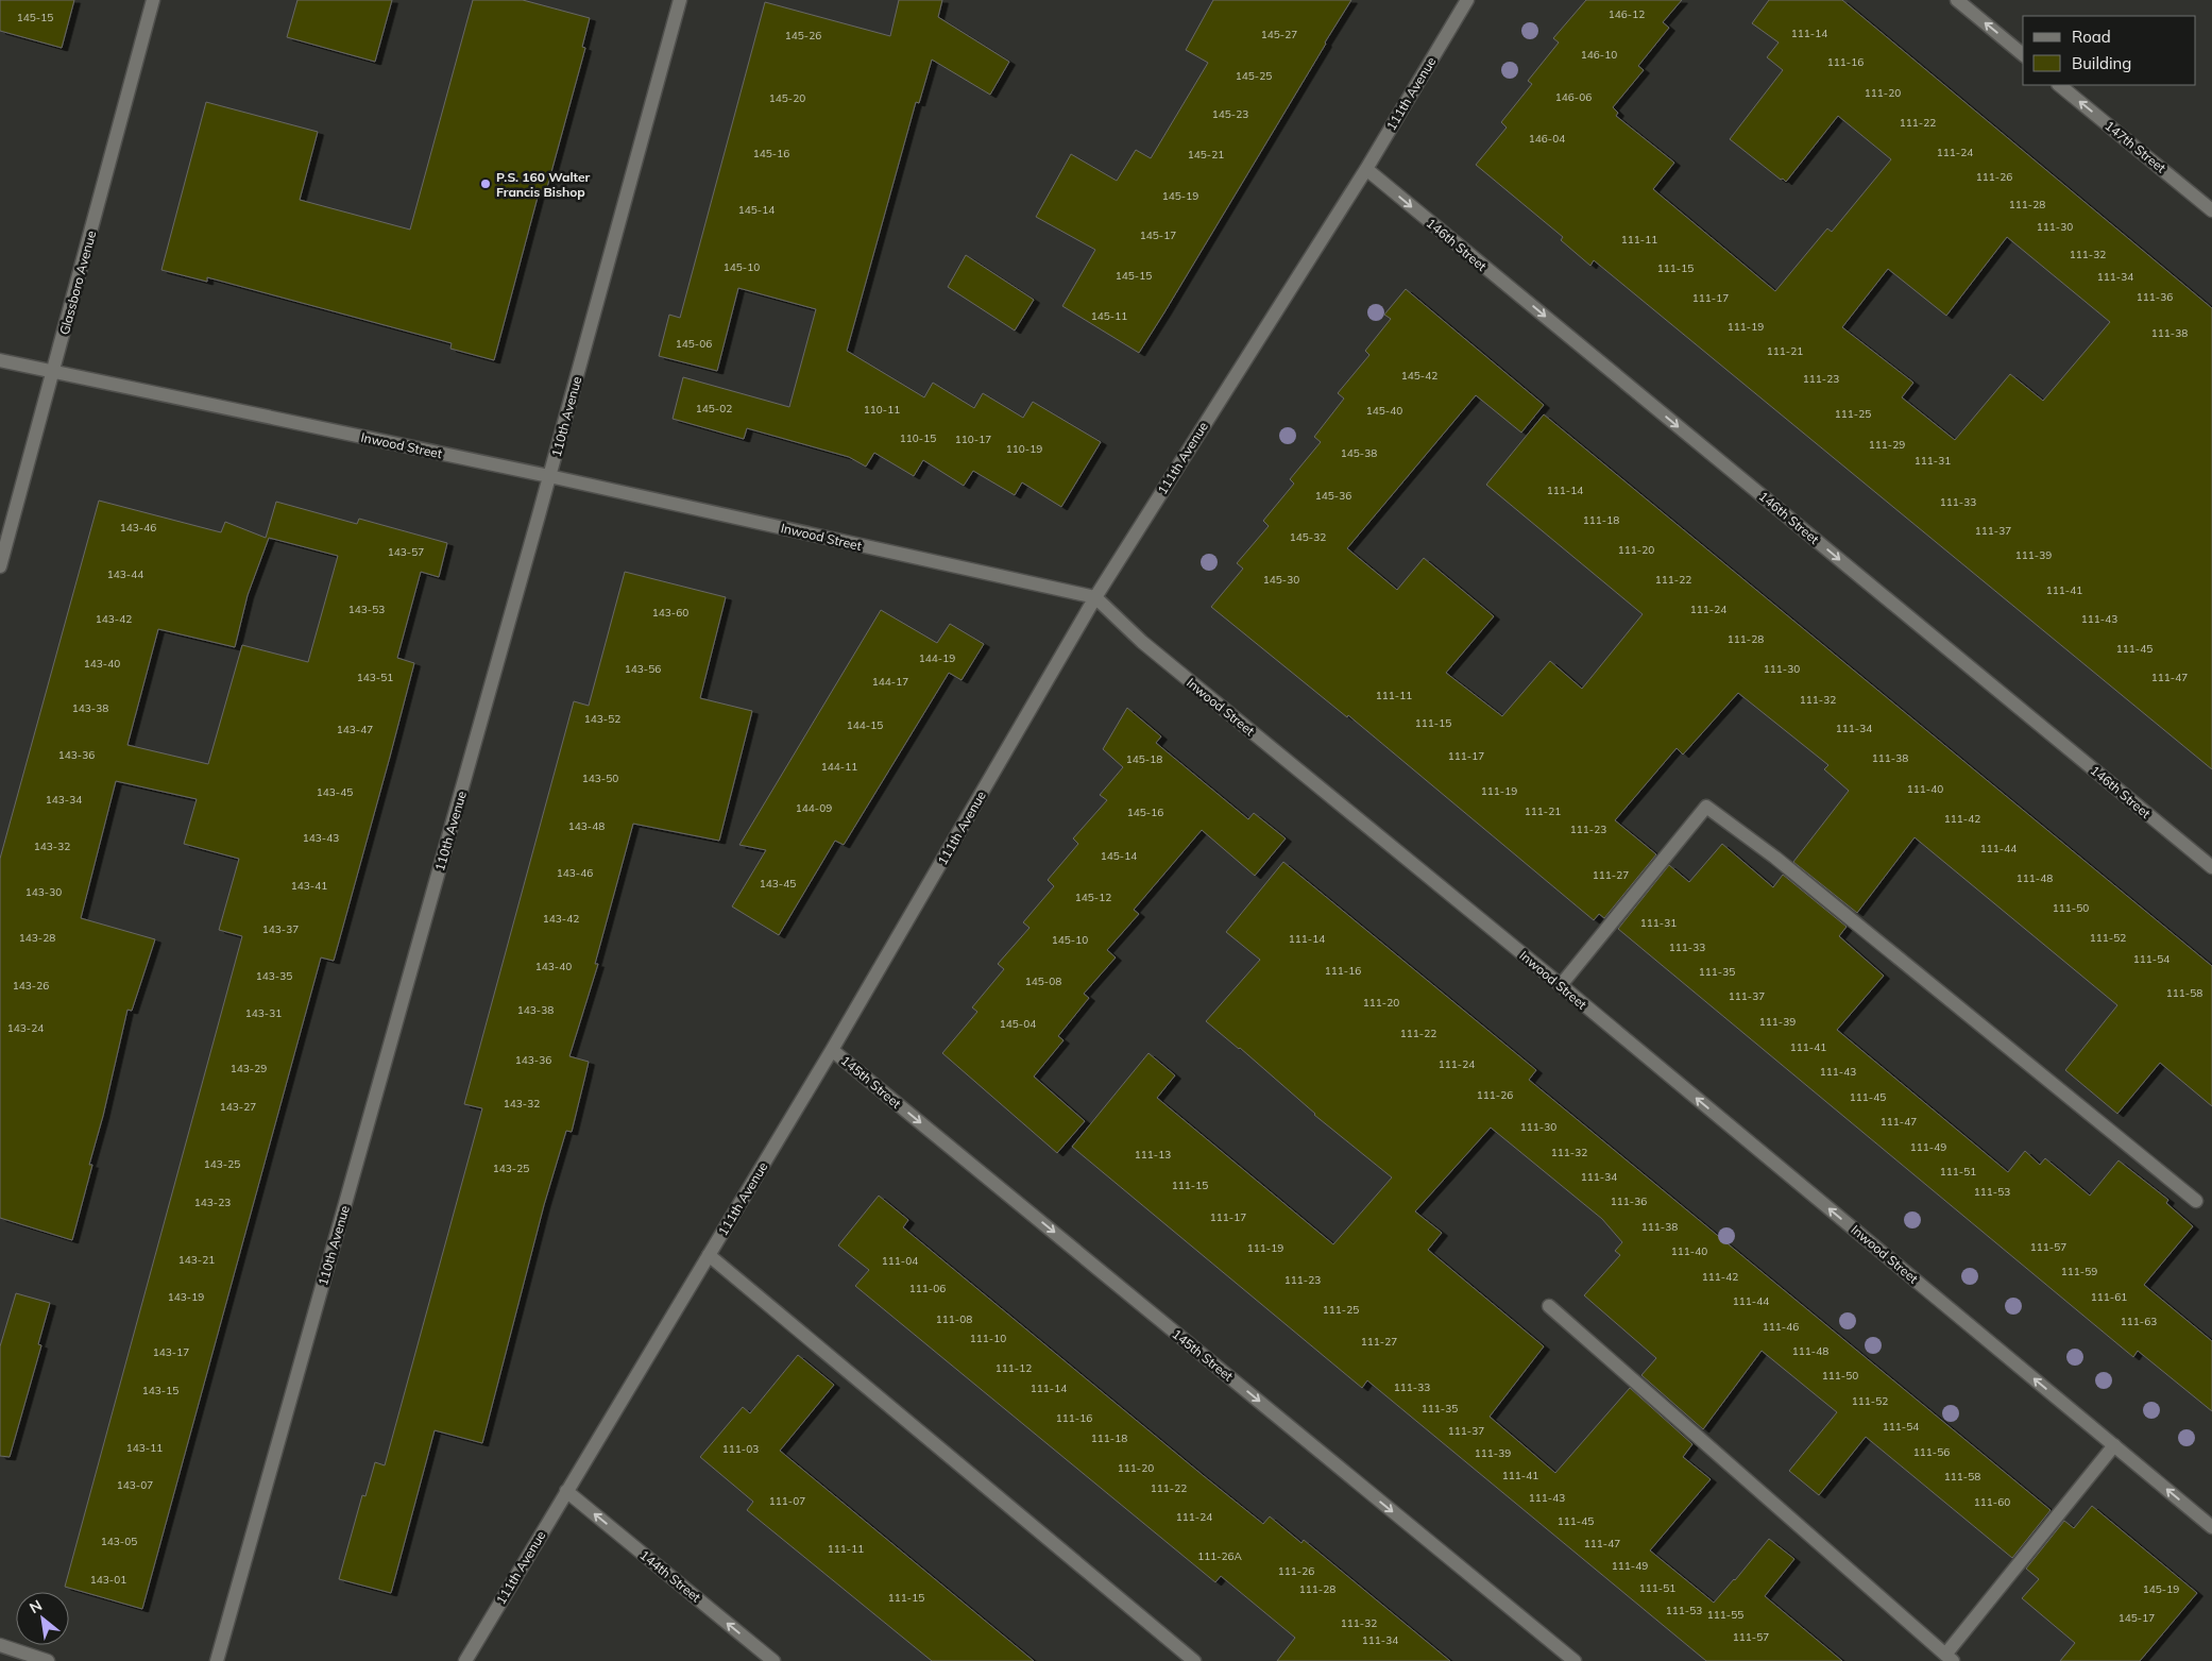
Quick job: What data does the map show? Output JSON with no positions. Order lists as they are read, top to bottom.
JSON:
{
  "streets": {
    "street": [
      "111th Avenue",
      "147th Street",
      "146th Street",
      "Glassboro Avenue",
      "110th Avenue",
      "Inwood Street",
      "145th Street",
      "144th Street"
    ]
  },
  "crossings": [
    ["111th Avenue", "146th Street"],
    ["111th Avenue", "Inwood Street"],
    ["111th Avenue", "145th Street"],
    ["111th Avenue", "144th Street"],
    ["Glassboro Avenue", "Inwood Street"],
    ["110th Avenue", "Inwood Street"]
  ],
  "one_way": [
    "147th Street",
    "146th Street",
    "145th Street",
    "144th Street"
  ],
  "places": ["P.S. 160 Walter Francis Bishop"],
  "house_numbers": [
    "146-12",
    "145-15",
    "111-14",
    "145-27",
    "145-26",
    "146-10",
    "111-16",
    "145-25",
    "111-20",
    "146-06",
    "145-20",
    "145-23",
    "111-22",
    "146-04",
    "111-24",
    "145-16",
    "145-21",
    "111-26",
    "145-19",
    "111-28",
    "145-14",
    "111-30",
    "145-17",
    "111-11",
    "111-32",
    "145-10",
    "111-15",
    "145-15",
    "111-34",
    "111-36",
    "111-17",
    "145-11",
    "111-19",
    "111-38",
    "145-06",
    "111-21",
    "145-42",
    "111-23",
    "145-02",
    "110-11",
    "145-40",
    "111-25",
    "110-15",
    "110-17",
    "111-29",
    "110-19",
    "145-38",
    "111-31",
    "111-14",
    "145-36",
    "111-33",
    "111-18",
    "143-46",
    "111-37",
    "145-32",
    "111-20",
    "143-57",
    "111-39",
    "143-44",
    "145-30",
    "111-22",
    "111-41",
    "143-53",
    "111-24",
    "143-60",
    "143-42",
    "111-43",
    "111-28",
    "111-45",
    "144-19",
    "143-40",
    "143-56",
    "111-30",
    "143-51",
    "111-47",
    "144-17",
    "111-11",
    "111-32",
    "143-38",
    "143-52",
    "111-15",
    "144-15",
    "111-34",
    "143-47",
    "143-36",
    "111-17",
    "111-38",
    "145-18",
    "144-11",
    "143-50",
    "111-40",
    "111-19",
    "143-45",
    "143-34",
    "144-09",
    "111-21",
    "145-16",
    "111-42",
    "143-48",
    "111-23",
    "143-43",
    "143-32",
    "111-44",
    "145-14",
    "143-46",
    "111-27",
    "111-48",
    "143-45",
    "143-41",
    "143-30",
    "145-12",
    "111-50",
    "143-42",
    "111-31",
    "143-37",
    "143-28",
    "111-52",
    "111-14",
    "145-10",
    "111-33",
    "111-54",
    "143-40",
    "111-16",
    "111-35",
    "143-35",
    "145-08",
    "143-26",
    "111-58",
    "111-37",
    "111-20",
    "143-38",
    "143-31",
    "111-39",
    "145-04",
    "143-24",
    "111-22",
    "111-41",
    "143-36",
    "111-24",
    "143-29",
    "111-43",
    "111-26",
    "111-45",
    "143-32",
    "143-27",
    "111-47",
    "111-30",
    "111-49",
    "111-32",
    "111-13",
    "143-25",
    "143-25",
    "111-51",
    "111-34",
    "111-15",
    "111-53",
    "111-36",
    "143-23",
    "111-17",
    "111-38",
    "111-57",
    "111-19",
    "111-40",
    "143-21",
    "111-04",
    "111-59",
    "111-42",
    "111-23",
    "111-06",
    "143-19",
    "111-61",
    "111-44",
    "111-25",
    "111-08",
    "111-63",
    "111-46",
    "111-10",
    "111-27",
    "111-48",
    "143-17",
    "111-12",
    "111-50",
    "111-33",
    "111-14",
    "143-15",
    "111-52",
    "111-35",
    "111-16",
    "111-54",
    "111-37",
    "111-18",
    "143-11",
    "111-03",
    "111-56",
    "111-39",
    "111-20",
    "111-41",
    "111-58",
    "143-07",
    "111-22",
    "111-43",
    "111-07",
    "111-60",
    "111-24",
    "111-45",
    "143-05",
    "111-47",
    "111-11",
    "111-26A",
    "111-49",
    "111-26",
    "143-01",
    "111-51",
    "111-28",
    "145-19",
    "111-15",
    "111-53",
    "111-55",
    "145-17",
    "111-32",
    "111-57",
    "111-34"
  ],
  "legend": ["Road", "Building"],
  "north": "top left"
}
